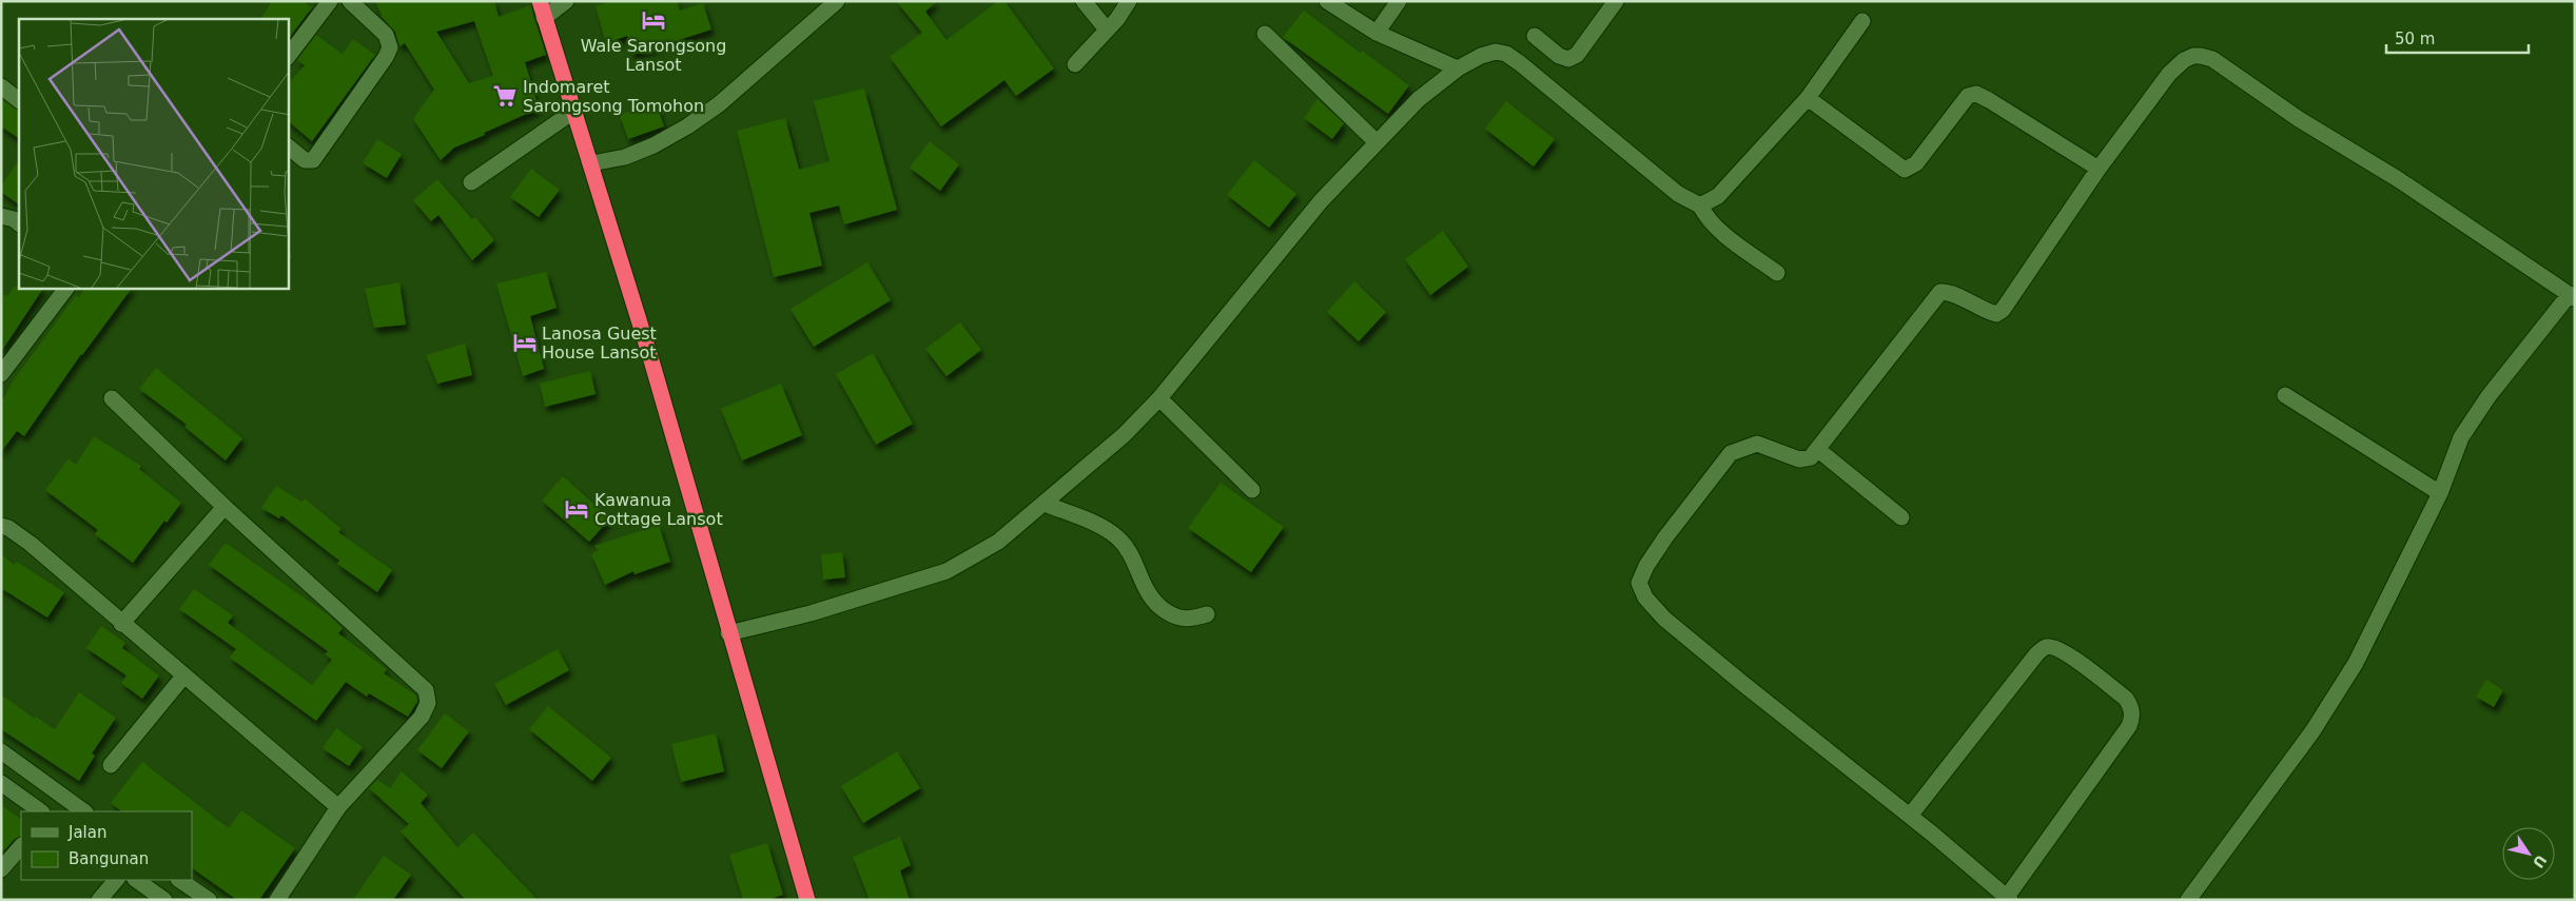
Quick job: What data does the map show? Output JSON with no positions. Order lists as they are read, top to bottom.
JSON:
{
  "places": {
    "hotel": ["Wale Sarongsong Lansot", "Lanosa Guest House Lansot", "Kawanua Cottage Lansot"],
    "supermarket": ["Indomaret Sarongsong Tomohon"]
  },
  "legend": ["Jalan", "Bangunan"],
  "scale_bar": "50 m",
  "north": "bottom right"
}
